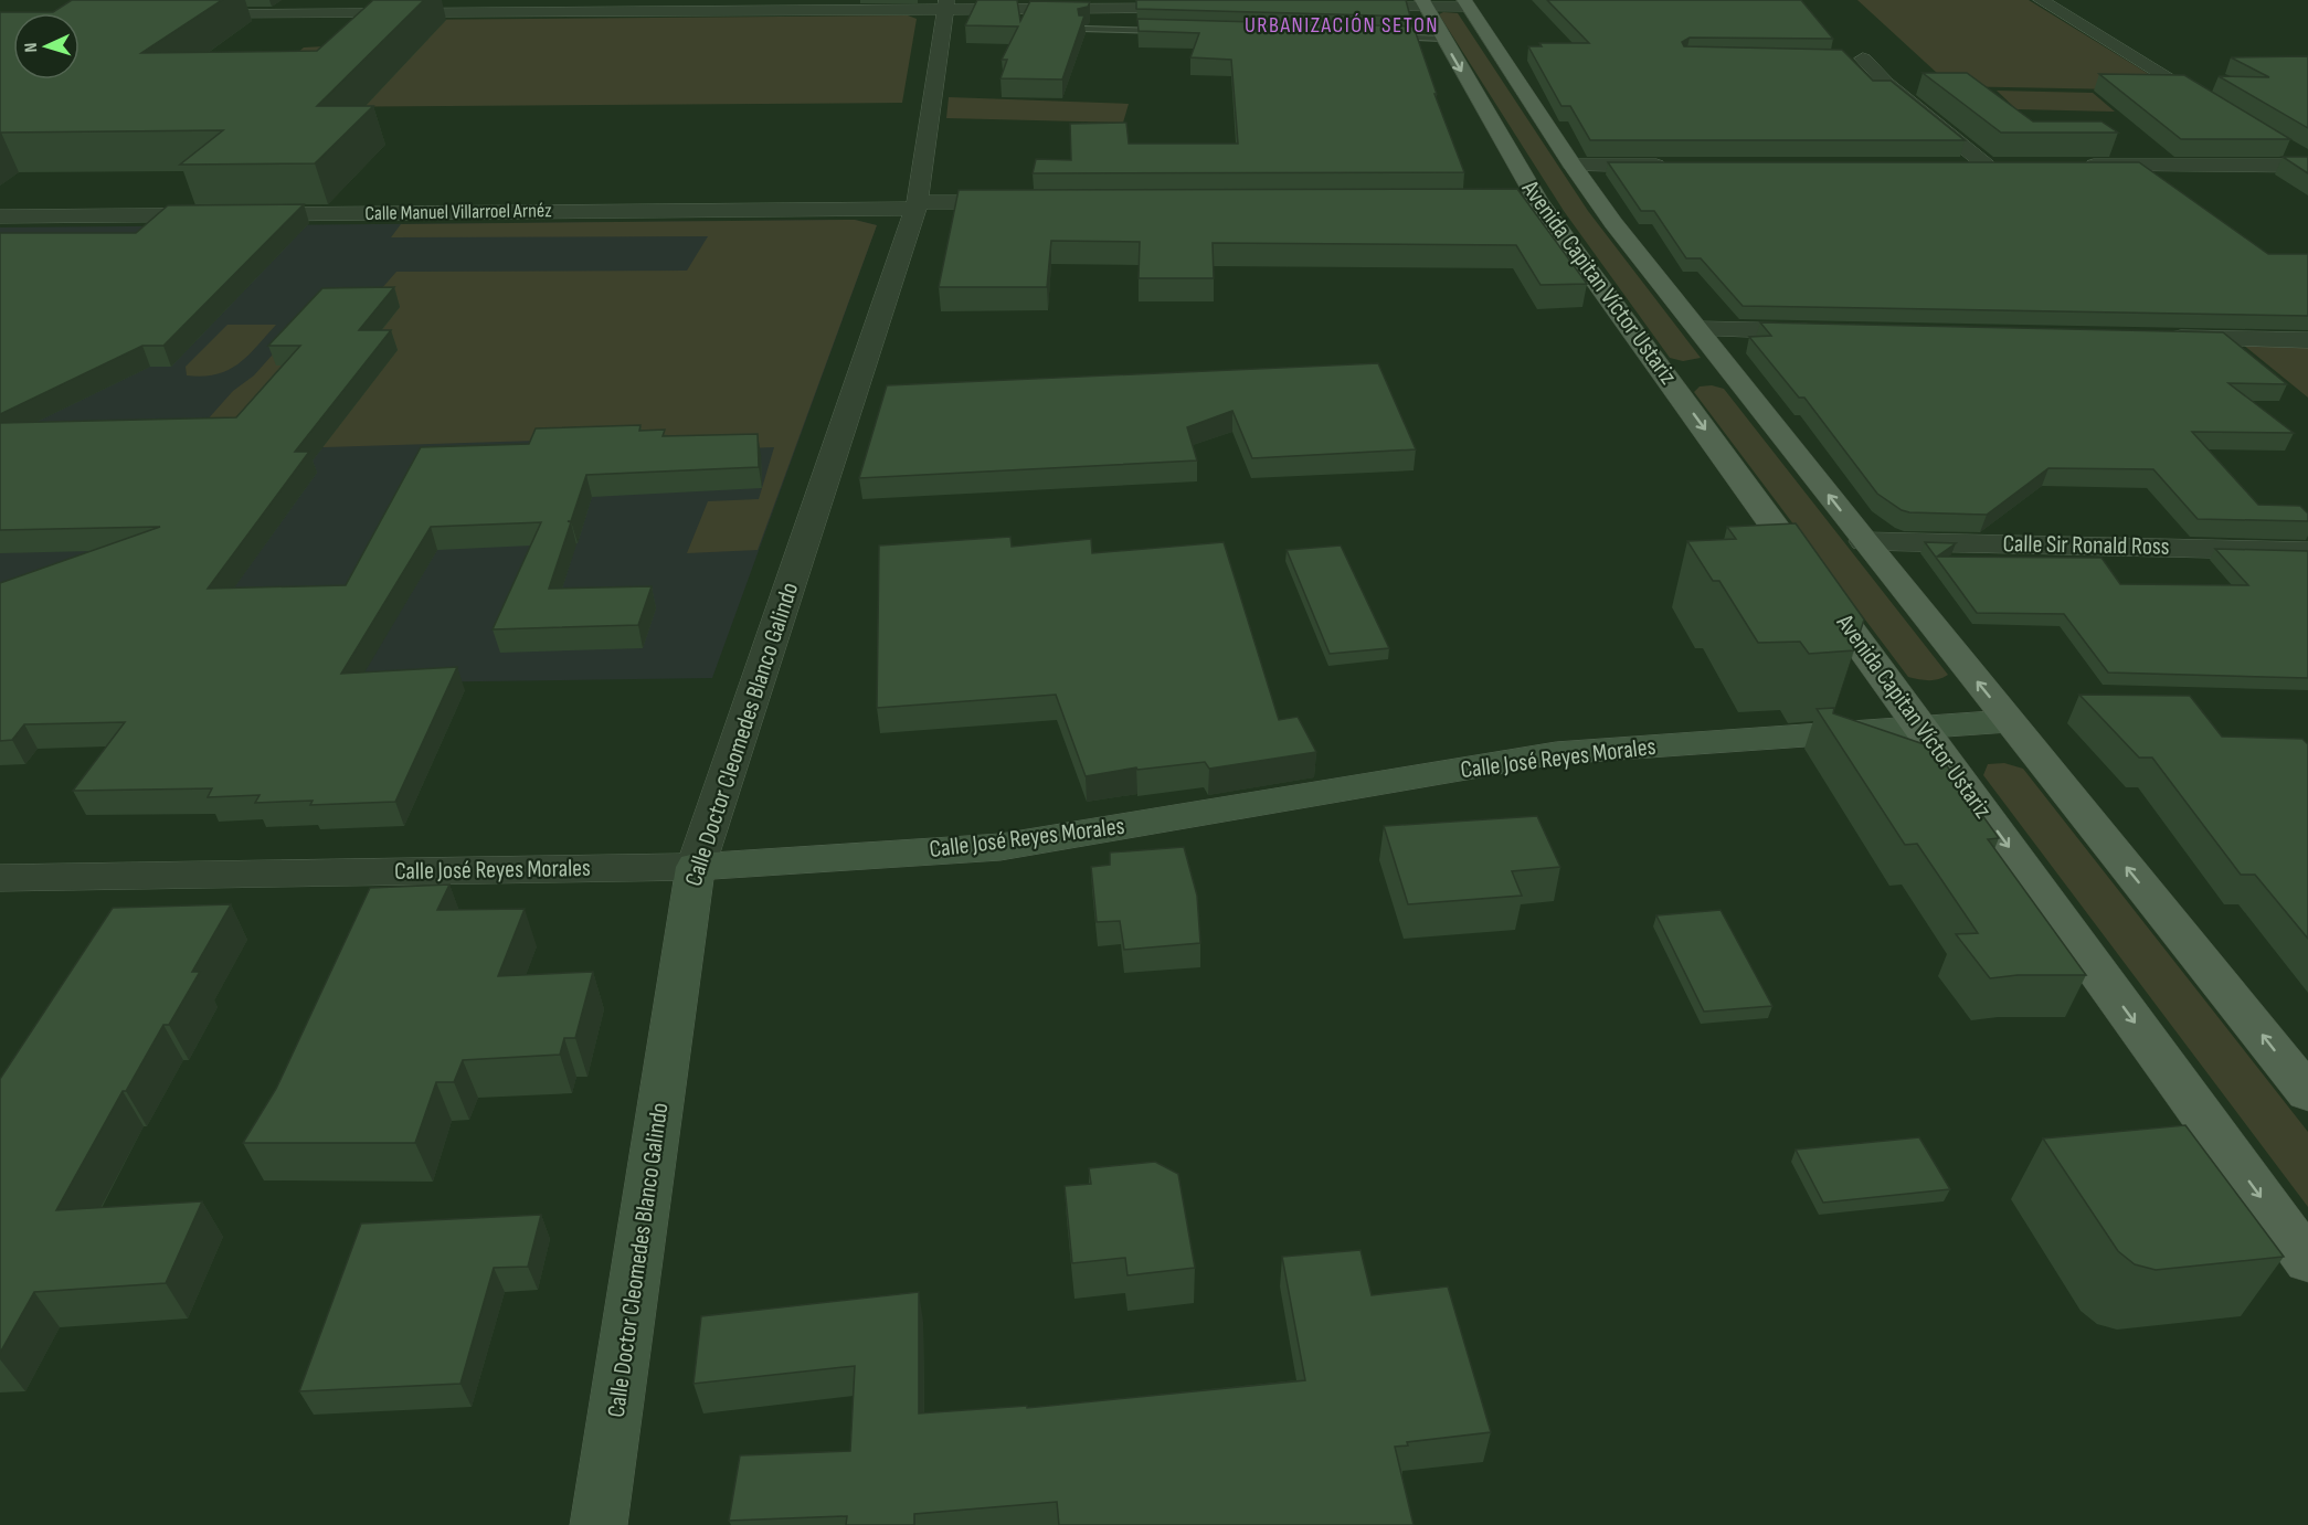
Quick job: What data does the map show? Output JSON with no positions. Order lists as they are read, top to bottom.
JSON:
{
  "streets": {
    "main road": ["Avenida Capitan Víctor Ustariz", "Calle Doctor Cleomedes Blanco Galindo", "Calle José Reyes Morales"],
    "street": ["Calle Manuel Villarroel Arnéz", "Calle Sir Ronald Ross"]
  },
  "crossings": [
    ["Calle Manuel Villarroel Arnéz", "Calle Doctor Cleomedes Blanco Galindo"],
    ["Avenida Capitan Víctor Ustariz", "Calle Sir Ronald Ross"],
    ["Avenida Capitan Víctor Ustariz", "Calle José Reyes Morales"],
    ["Calle Doctor Cleomedes Blanco Galindo", "Calle José Reyes Morales"]
  ],
  "districts": ["URBANIZACIÓN SETON"],
  "north": "left"
}
